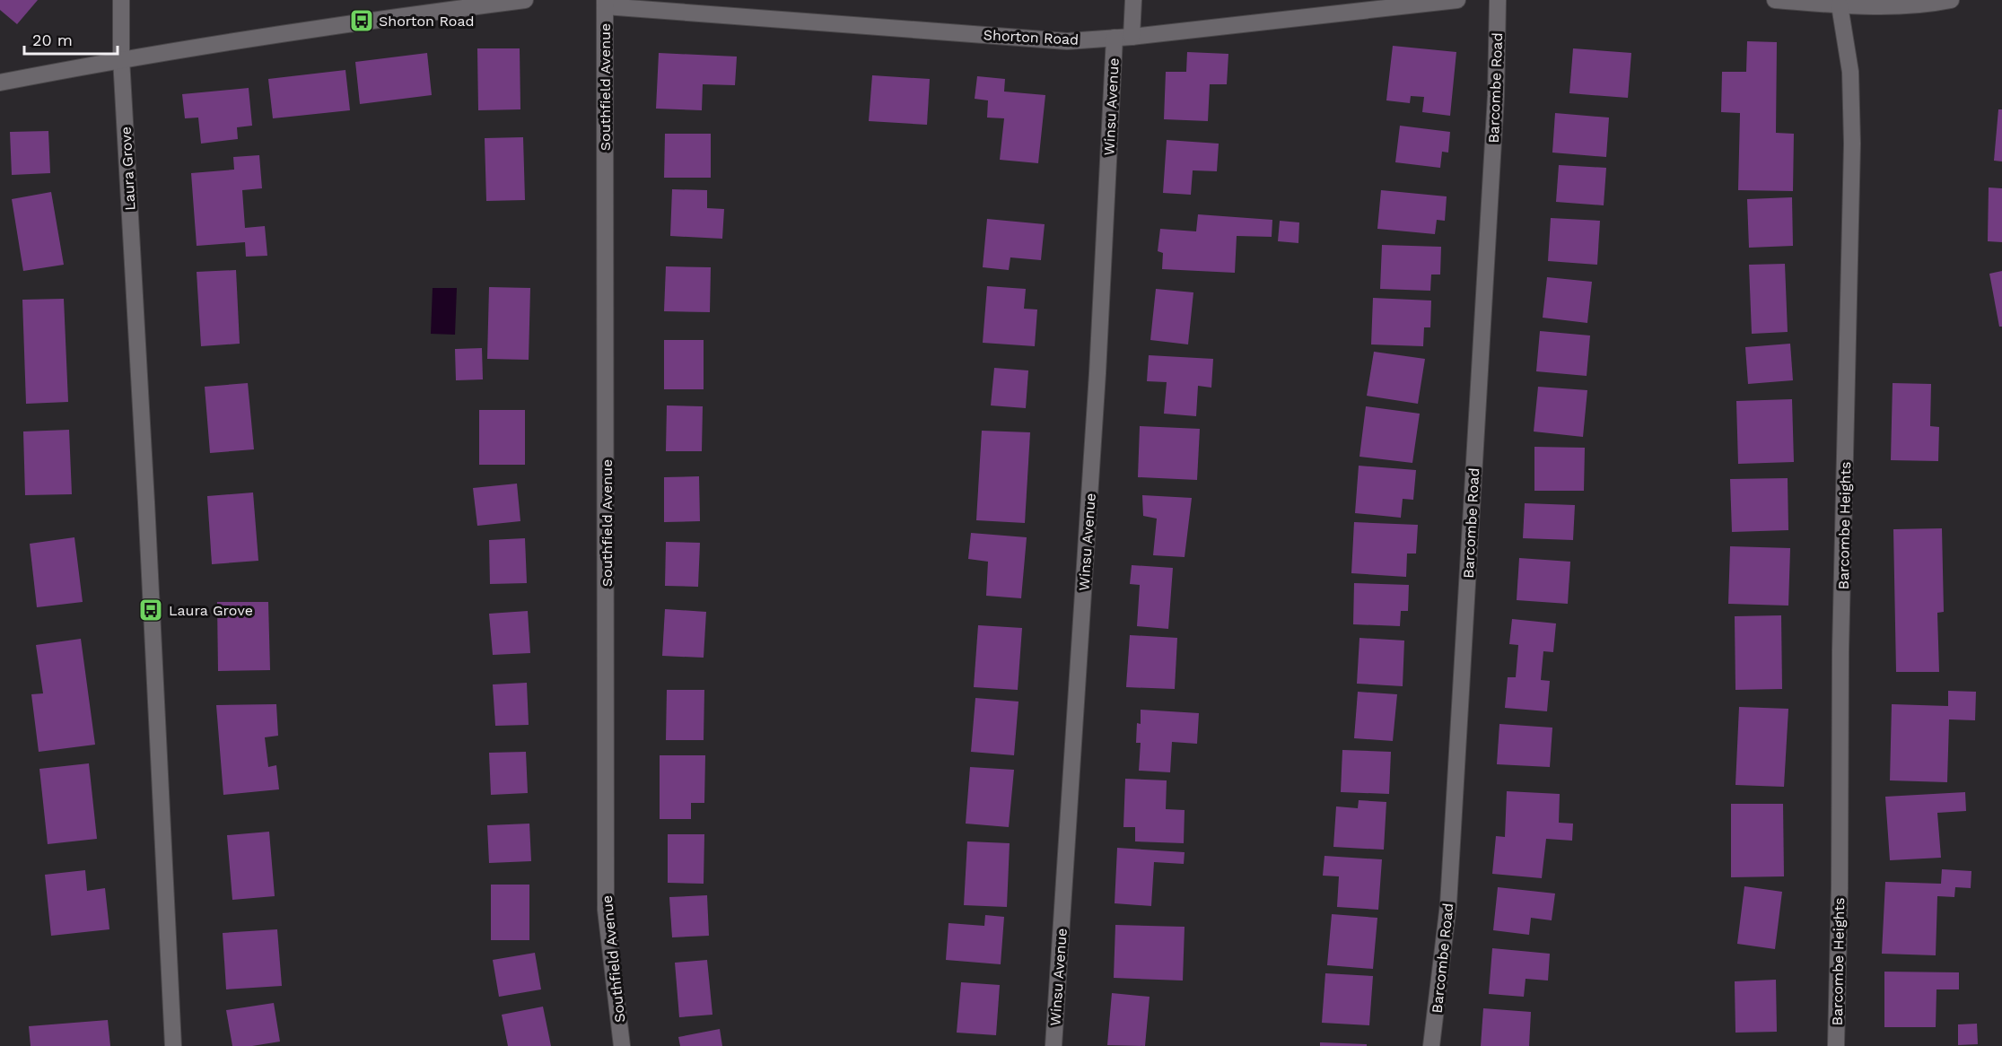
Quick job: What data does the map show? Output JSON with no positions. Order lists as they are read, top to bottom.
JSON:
{
  "streets": {
    "street": [
      "Shorton Road",
      "Southfield Avenue",
      "Barcombe Road",
      "Winsu Avenue",
      "Laura Grove",
      "Barcombe Heights"
    ]
  },
  "crossings": [
    ["Shorton Road", "Southfield Avenue"],
    ["Shorton Road", "Winsu Avenue"]
  ],
  "places": {
    "bus stop": ["Shorton Road", "Laura Grove"]
  },
  "scale_bar": "20 m"
}
